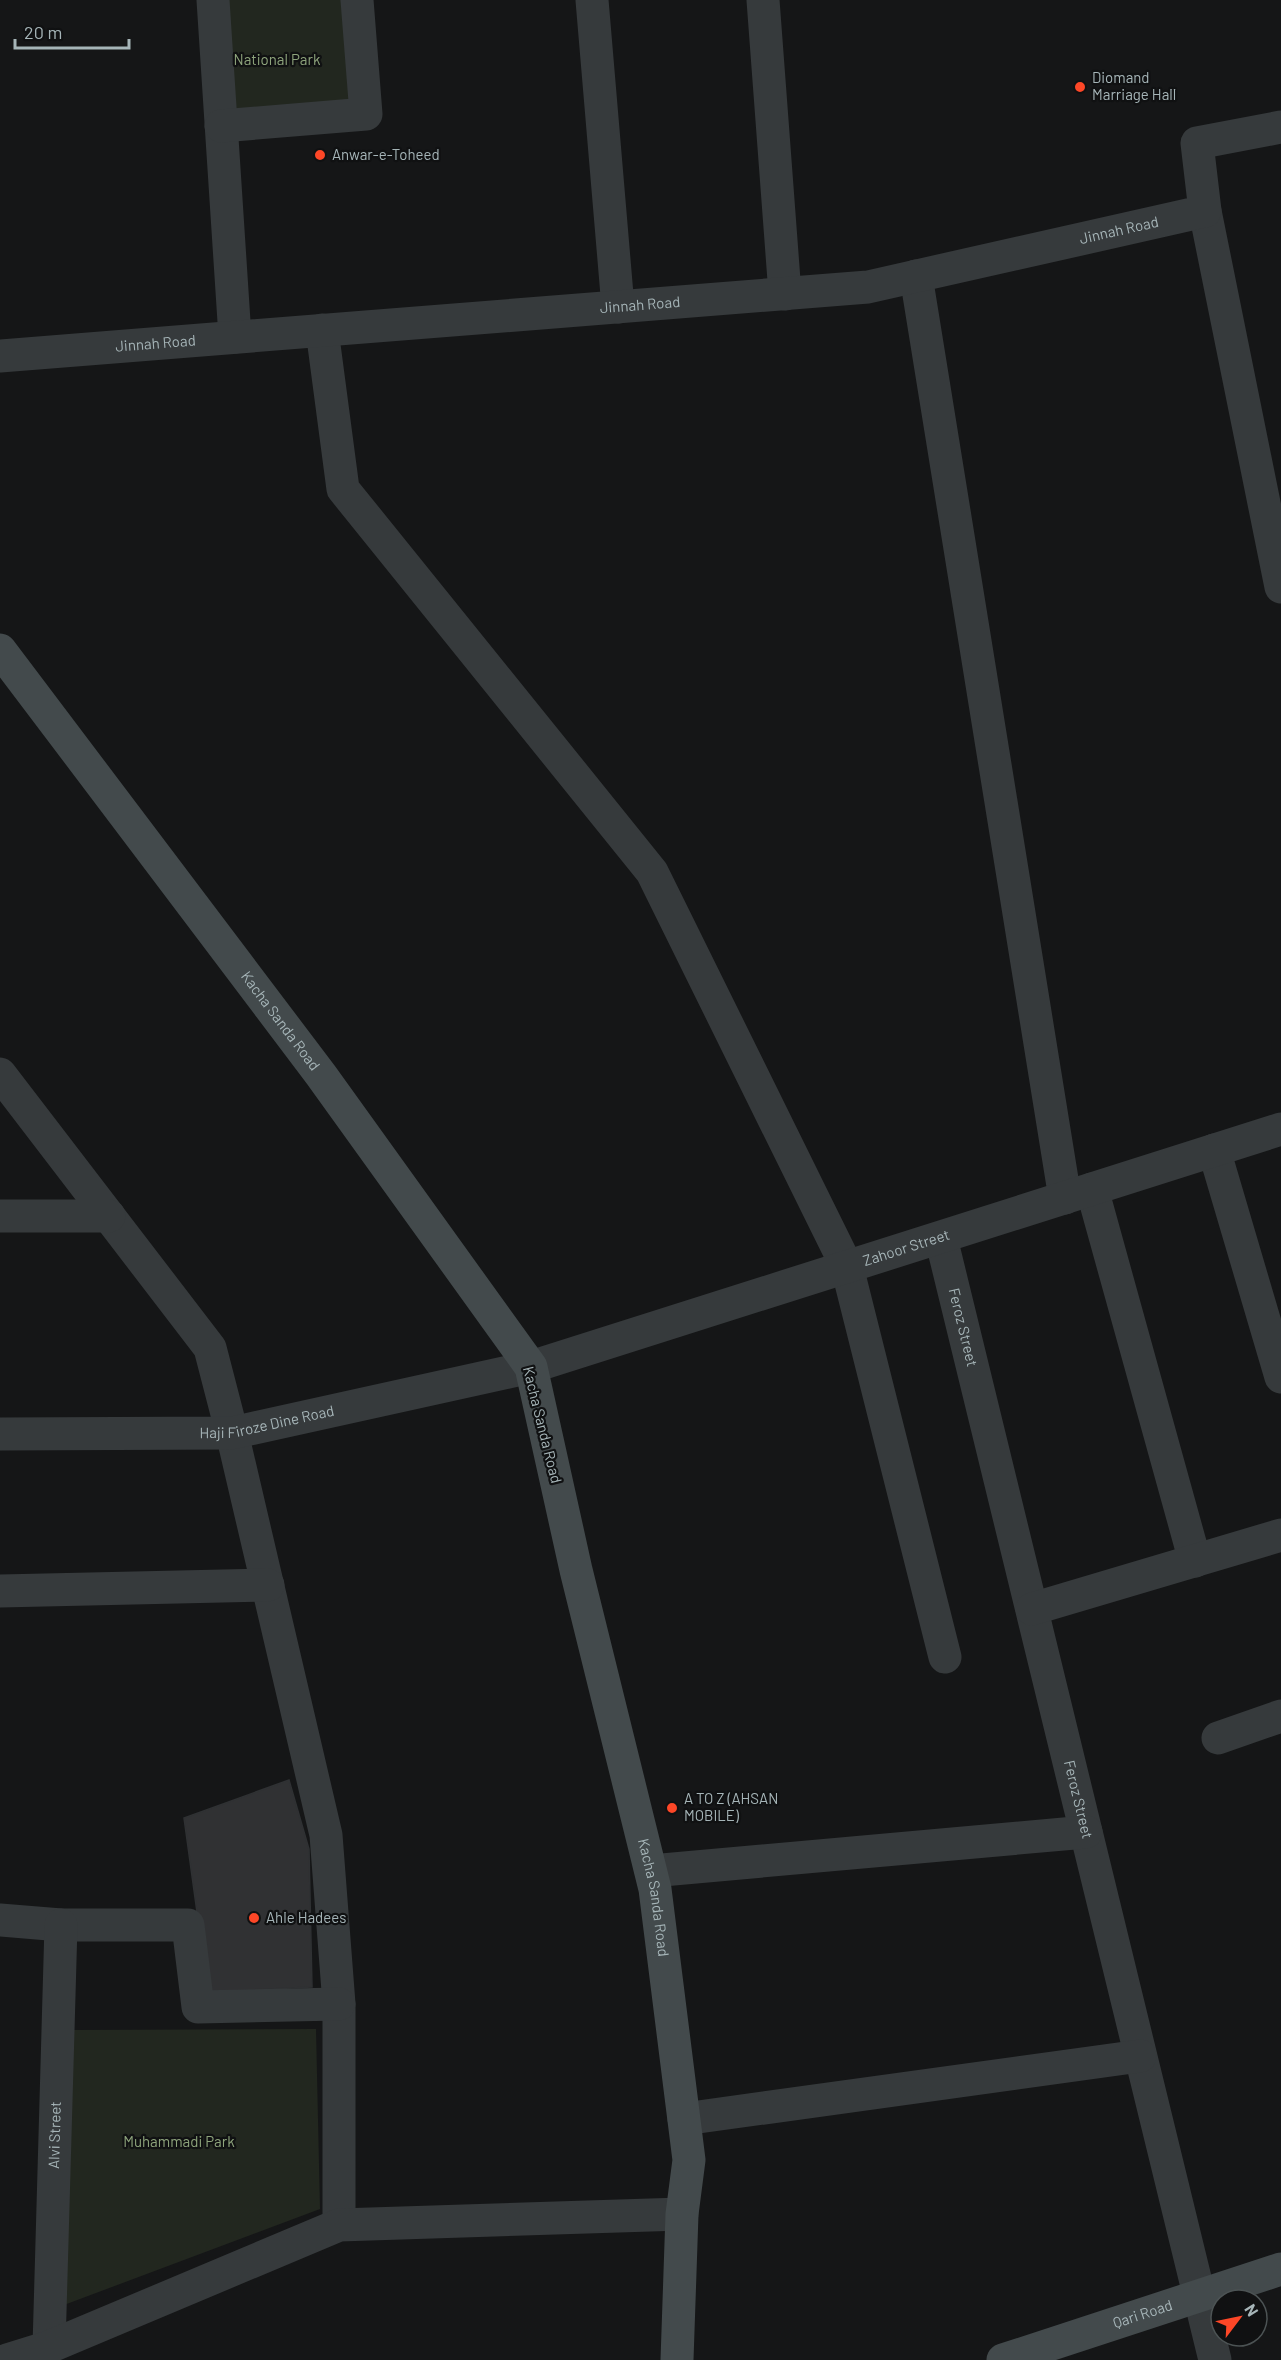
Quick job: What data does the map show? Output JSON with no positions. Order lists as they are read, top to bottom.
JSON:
{
  "streets": {
    "main road": ["Kacha Sanda Road", "Qari Road"],
    "street": [
      "Jinnah Road",
      "Zahoor Street",
      "Feroz Street",
      "Haji Firoze Dine Road",
      "Alvi Street"
    ]
  },
  "crossings": [
    ["Kacha Sanda Road", "Zahoor Street"],
    ["Kacha Sanda Road", "Haji Firoze Dine Road"],
    ["Zahoor Street", "Feroz Street"],
    ["Zahoor Street", "Haji Firoze Dine Road"],
    ["Feroz Street", "Qari Road"]
  ],
  "parks": ["National Park", "Muhammadi Park"],
  "places": [
    "Diomand Marriage Hall",
    "Anwar-e-Toheed",
    "A TO Z (AHSAN MOBILE)",
    "Ahle Hadees"
  ],
  "scale_bar": "20 m",
  "north": "top right"
}
